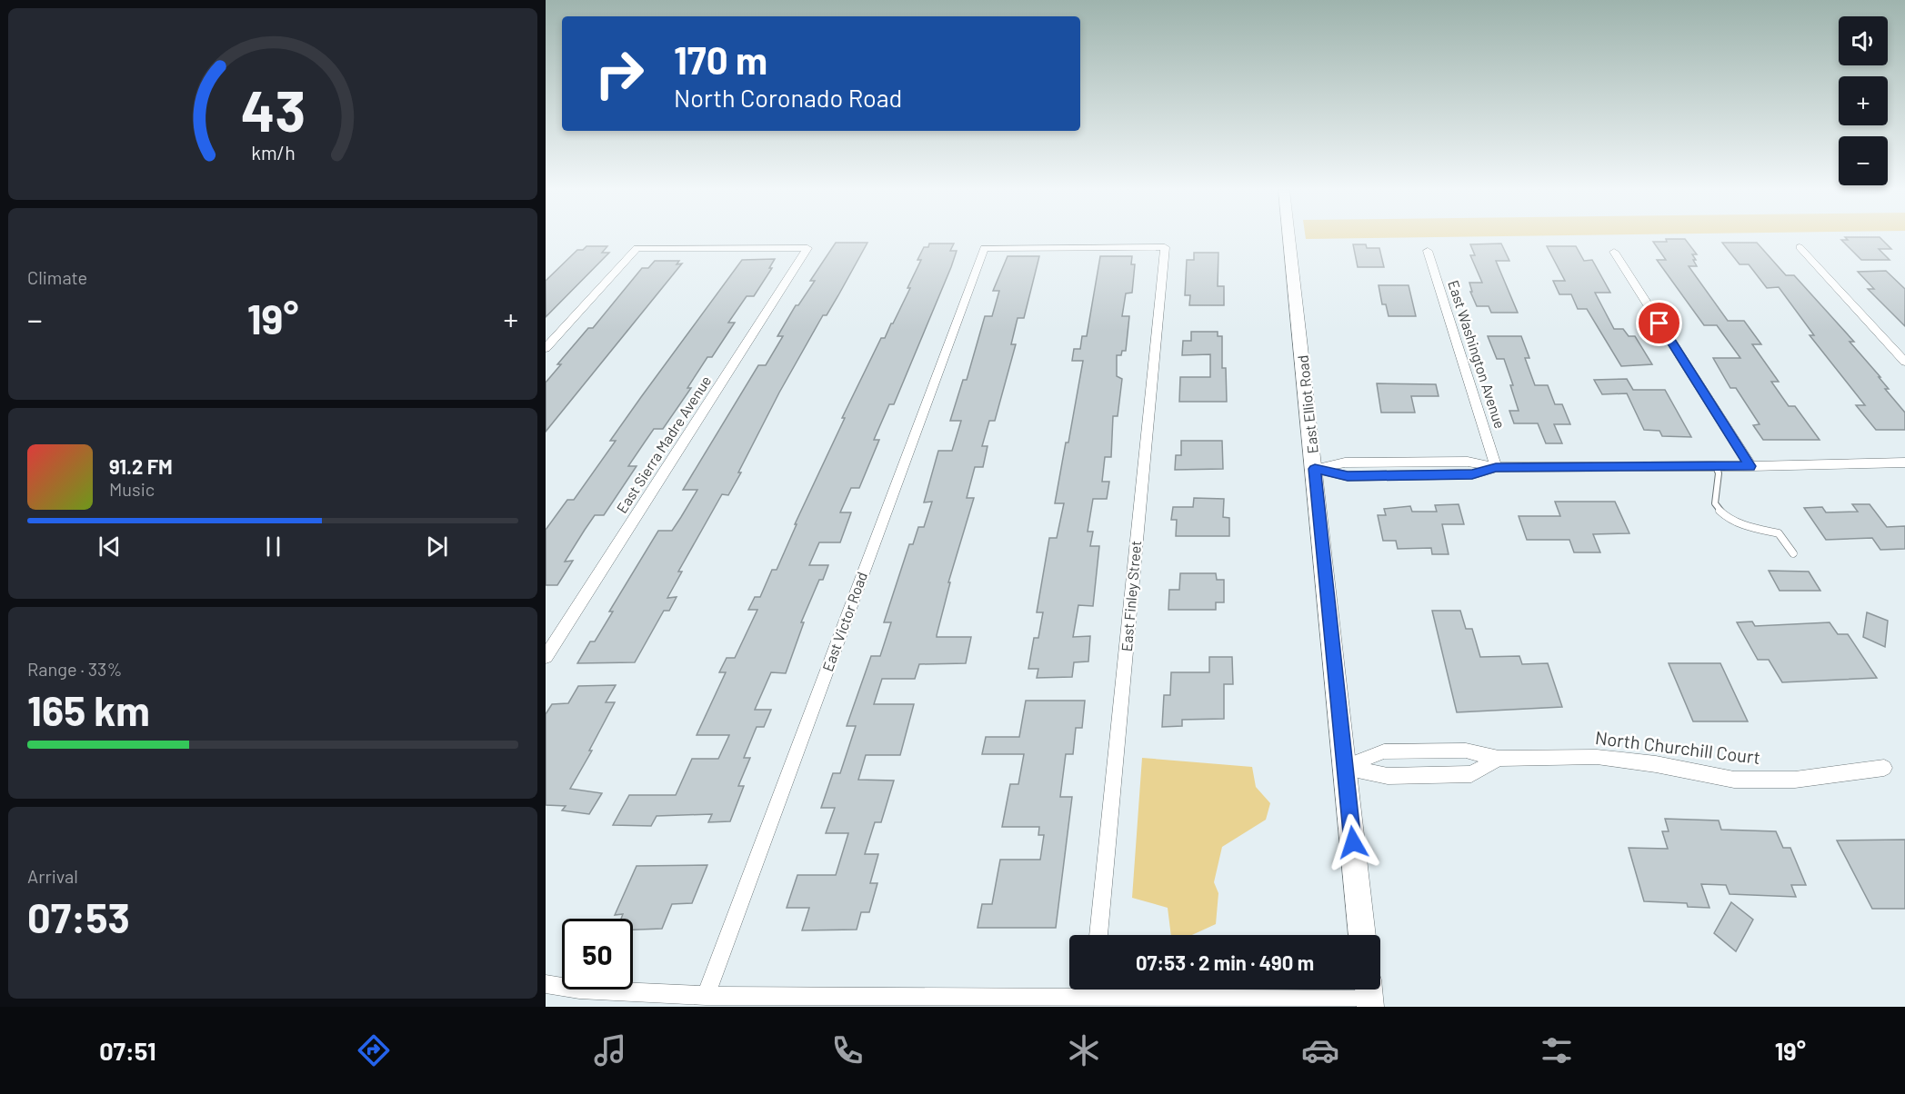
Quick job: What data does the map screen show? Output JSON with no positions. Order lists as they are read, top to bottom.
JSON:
{
  "streets": {
    "main road": ["East Elliot Road"],
    "street": [
      "East Washington Avenue",
      "East Sierra Madre Avenue",
      "East Finley Street",
      "East Victor Road",
      "North Churchill Court"
    ]
  },
  "crossings": [
    ["East Elliot Road", "North Churchill Court"],
    ["East Finley Street", "East Victor Road"]
  ],
  "page": {
    "map_buttons": ["+", "−"],
    "turn": ["170 m", "North Coronado Road"],
    "tile": [
      "Climate",
      ["Range · 33%", "165 km"],
      ["Arrival", "07:53"]
    ],
    "heat": ["−", "19°", "+"],
    "song": ["91.2 FM", "Music"],
    "limit": "50",
    "trip": "07:53 · 2 min · 490 m",
    "tabs": ["07:51", "19°"],
    "gauge": ["43", "km/h"]
  }
}
